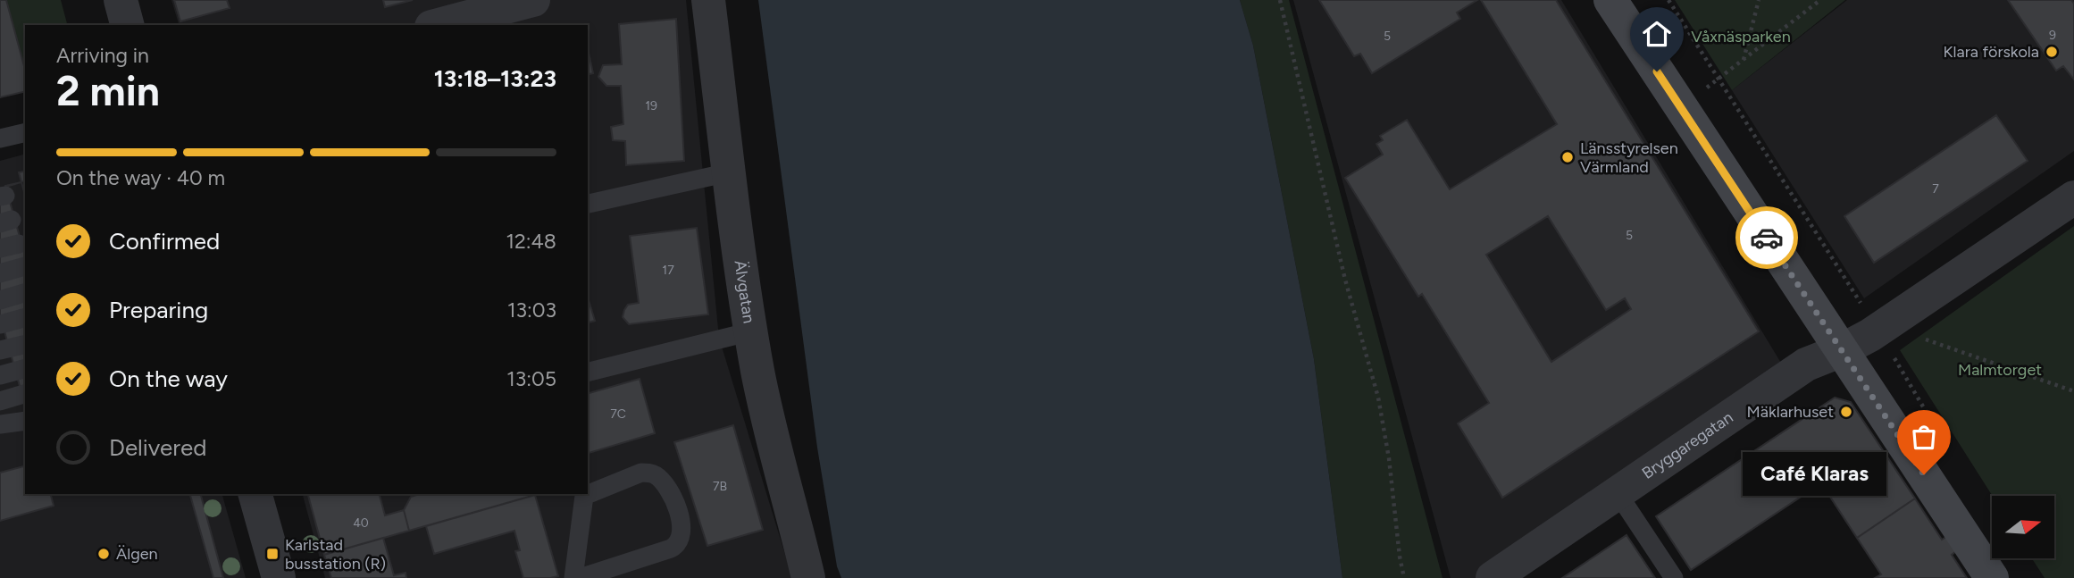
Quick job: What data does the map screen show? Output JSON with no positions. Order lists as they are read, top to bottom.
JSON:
{
  "streets": {
    "street": ["Älvgatan", "Bryggaregatan"]
  },
  "parks": ["Våxnäsparken", "Malmtorget"],
  "places": {
    "other": [
      "Klara förskola",
      "Länsstyrelsen Värmland",
      "Mäklarhuset",
      "Café Klaras",
      "Älgen"
    ],
    "transit": ["Karlstad busstation (R)"]
  },
  "house_numbers": [
    "9",
    "5",
    "19",
    "7",
    "5",
    "17",
    "7C",
    "7B",
    "40"
  ],
  "north": "right",
  "page": {
    "heading": ["2 min", "Arriving in", "13:18–13:23"],
    "bar": "On the way · 40 m",
    "list": [
      ["Confirmed", "12:48"],
      ["Preparing", "13:03"],
      ["On the way", "13:05"],
      "Delivered"
    ],
    "bubble": "Café Klaras"
  }
}
